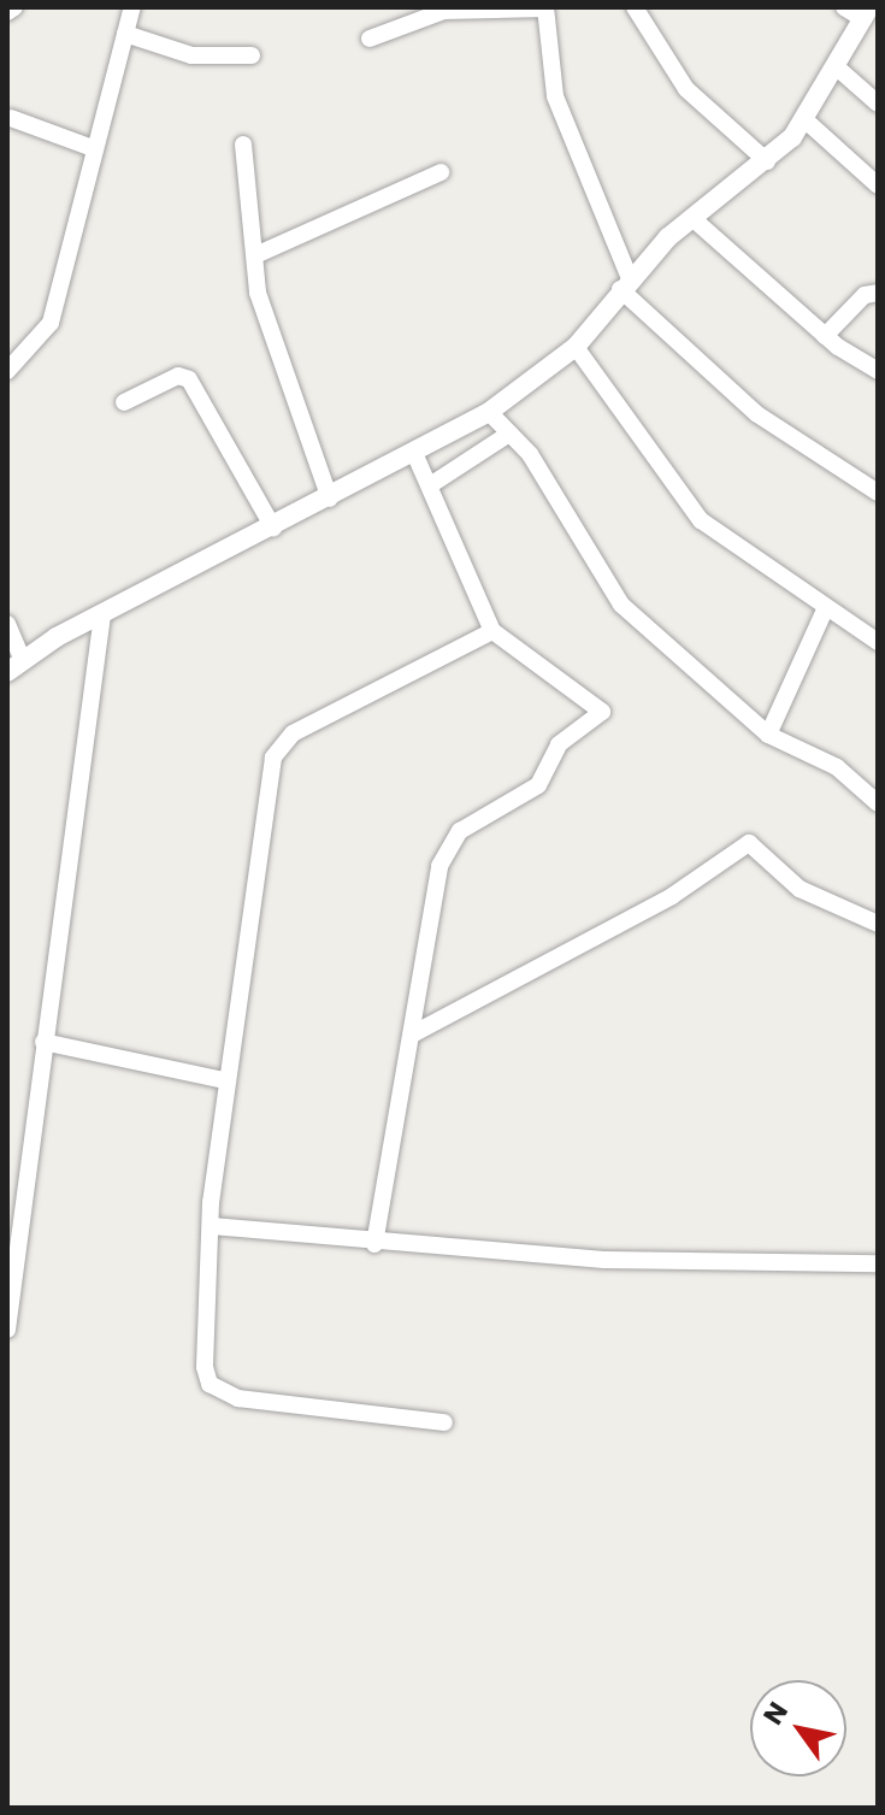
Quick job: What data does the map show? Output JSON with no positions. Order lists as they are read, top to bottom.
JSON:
{
  "north": "top left"
}
